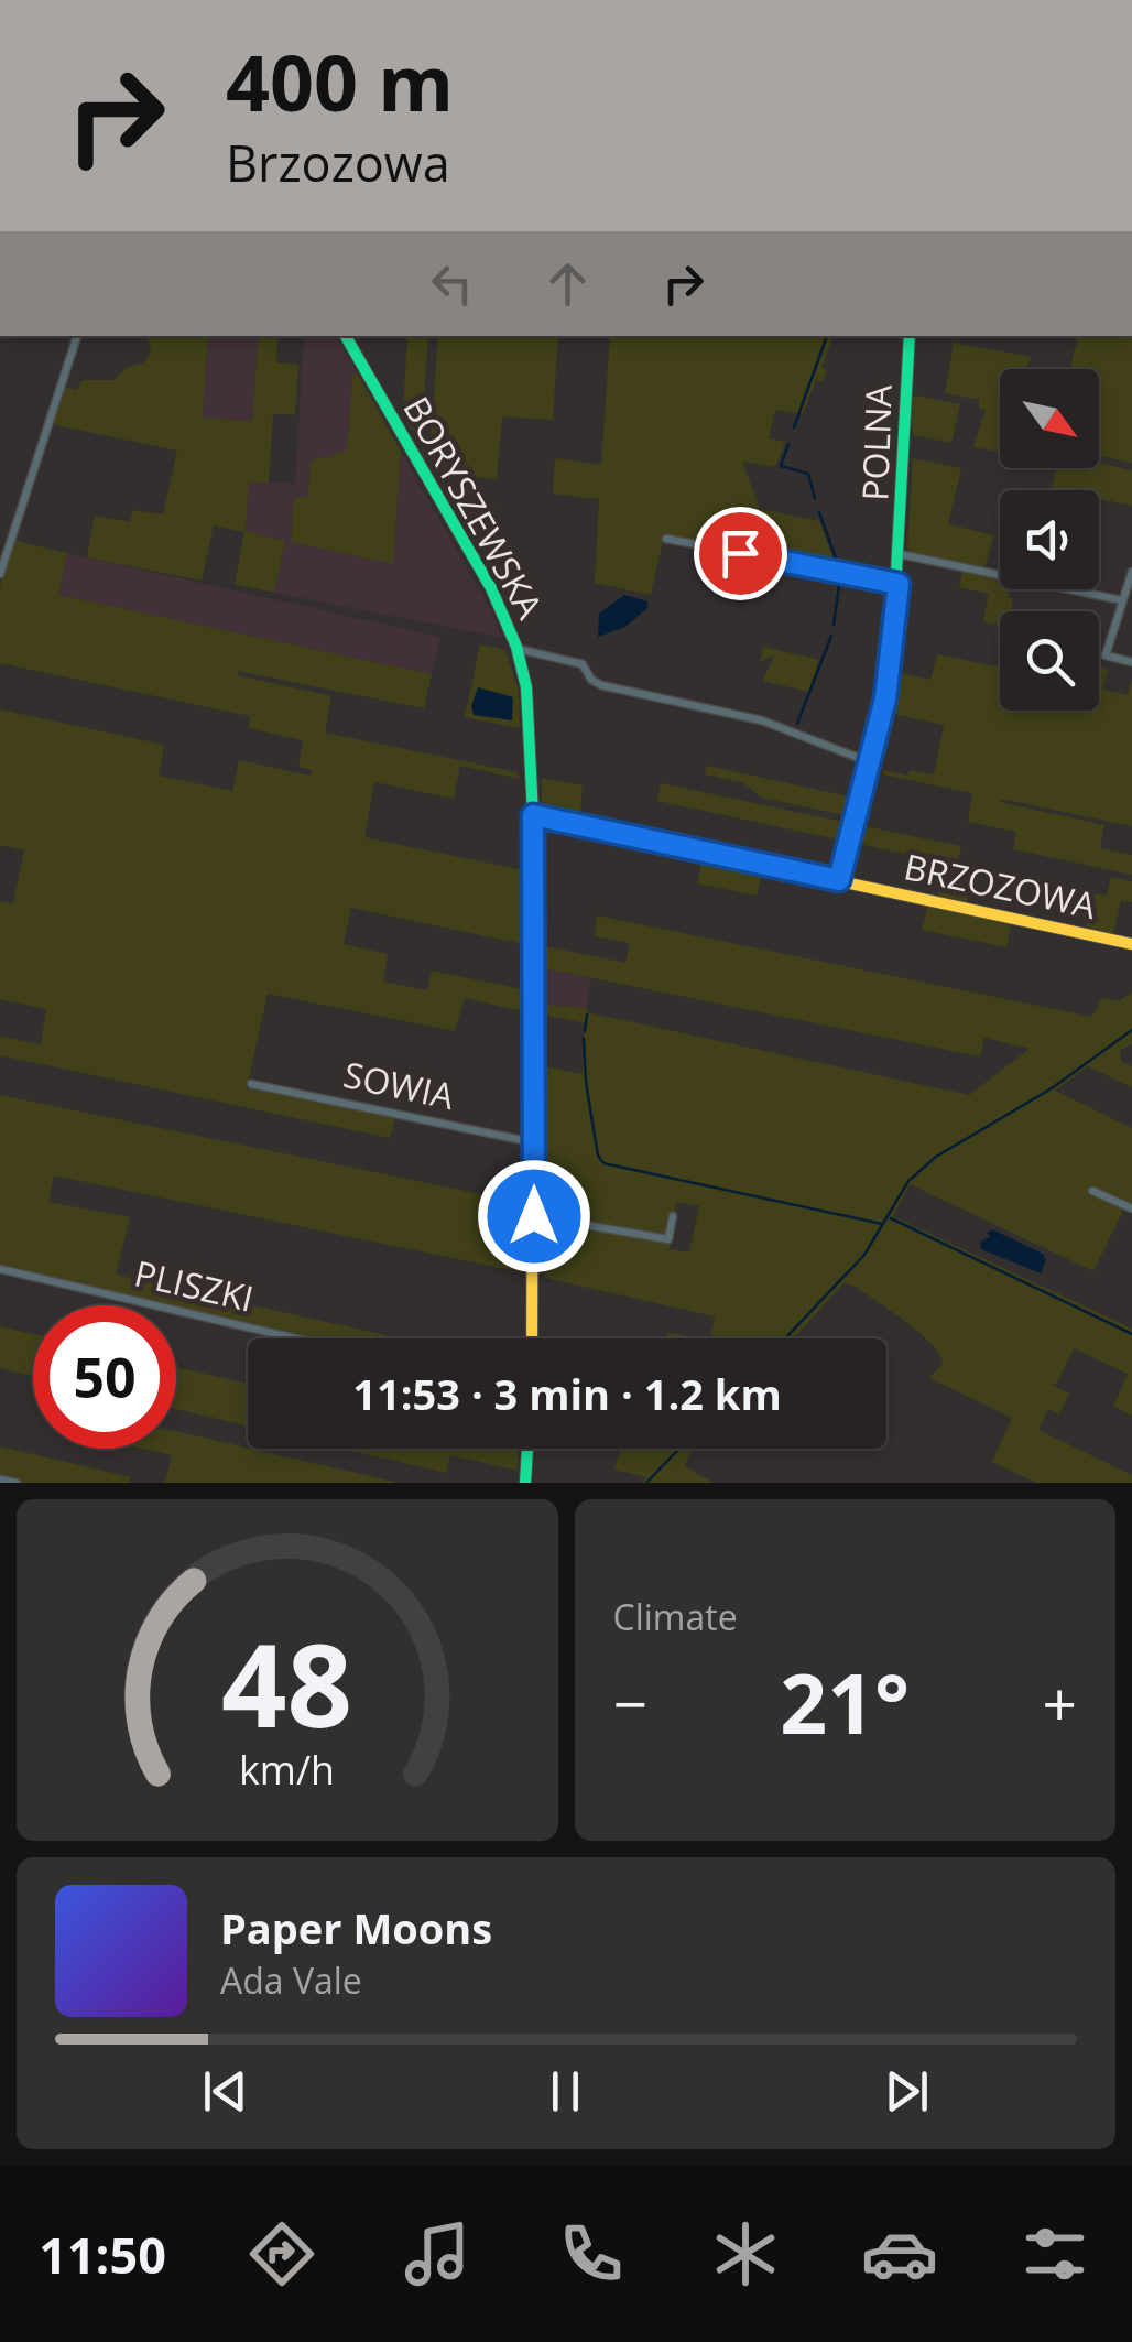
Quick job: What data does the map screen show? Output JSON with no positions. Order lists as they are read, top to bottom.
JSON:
{
  "streets": {
    "street": [
      "POLNA",
      "BORYSZEWSKA",
      "BRZOZOWA",
      "SOWIA",
      "PLISZKI"
    ]
  },
  "crossings": [
    ["POLNA", "BRZOZOWA"],
    ["BORYSZEWSKA", "BRZOZOWA"],
    ["BORYSZEWSKA", "SOWIA"]
  ],
  "north": "bottom right",
  "page": {
    "turn": ["400 m", "Brzozowa"],
    "limit": "50",
    "trip": "11:53 · 3 min · 1.2 km",
    "tile": "Climate",
    "heat": ["−", "21°", "+"],
    "song": ["Paper Moons", "Ada Vale"],
    "tabs": "11:50",
    "gauge": ["48", "km/h"]
  }
}
